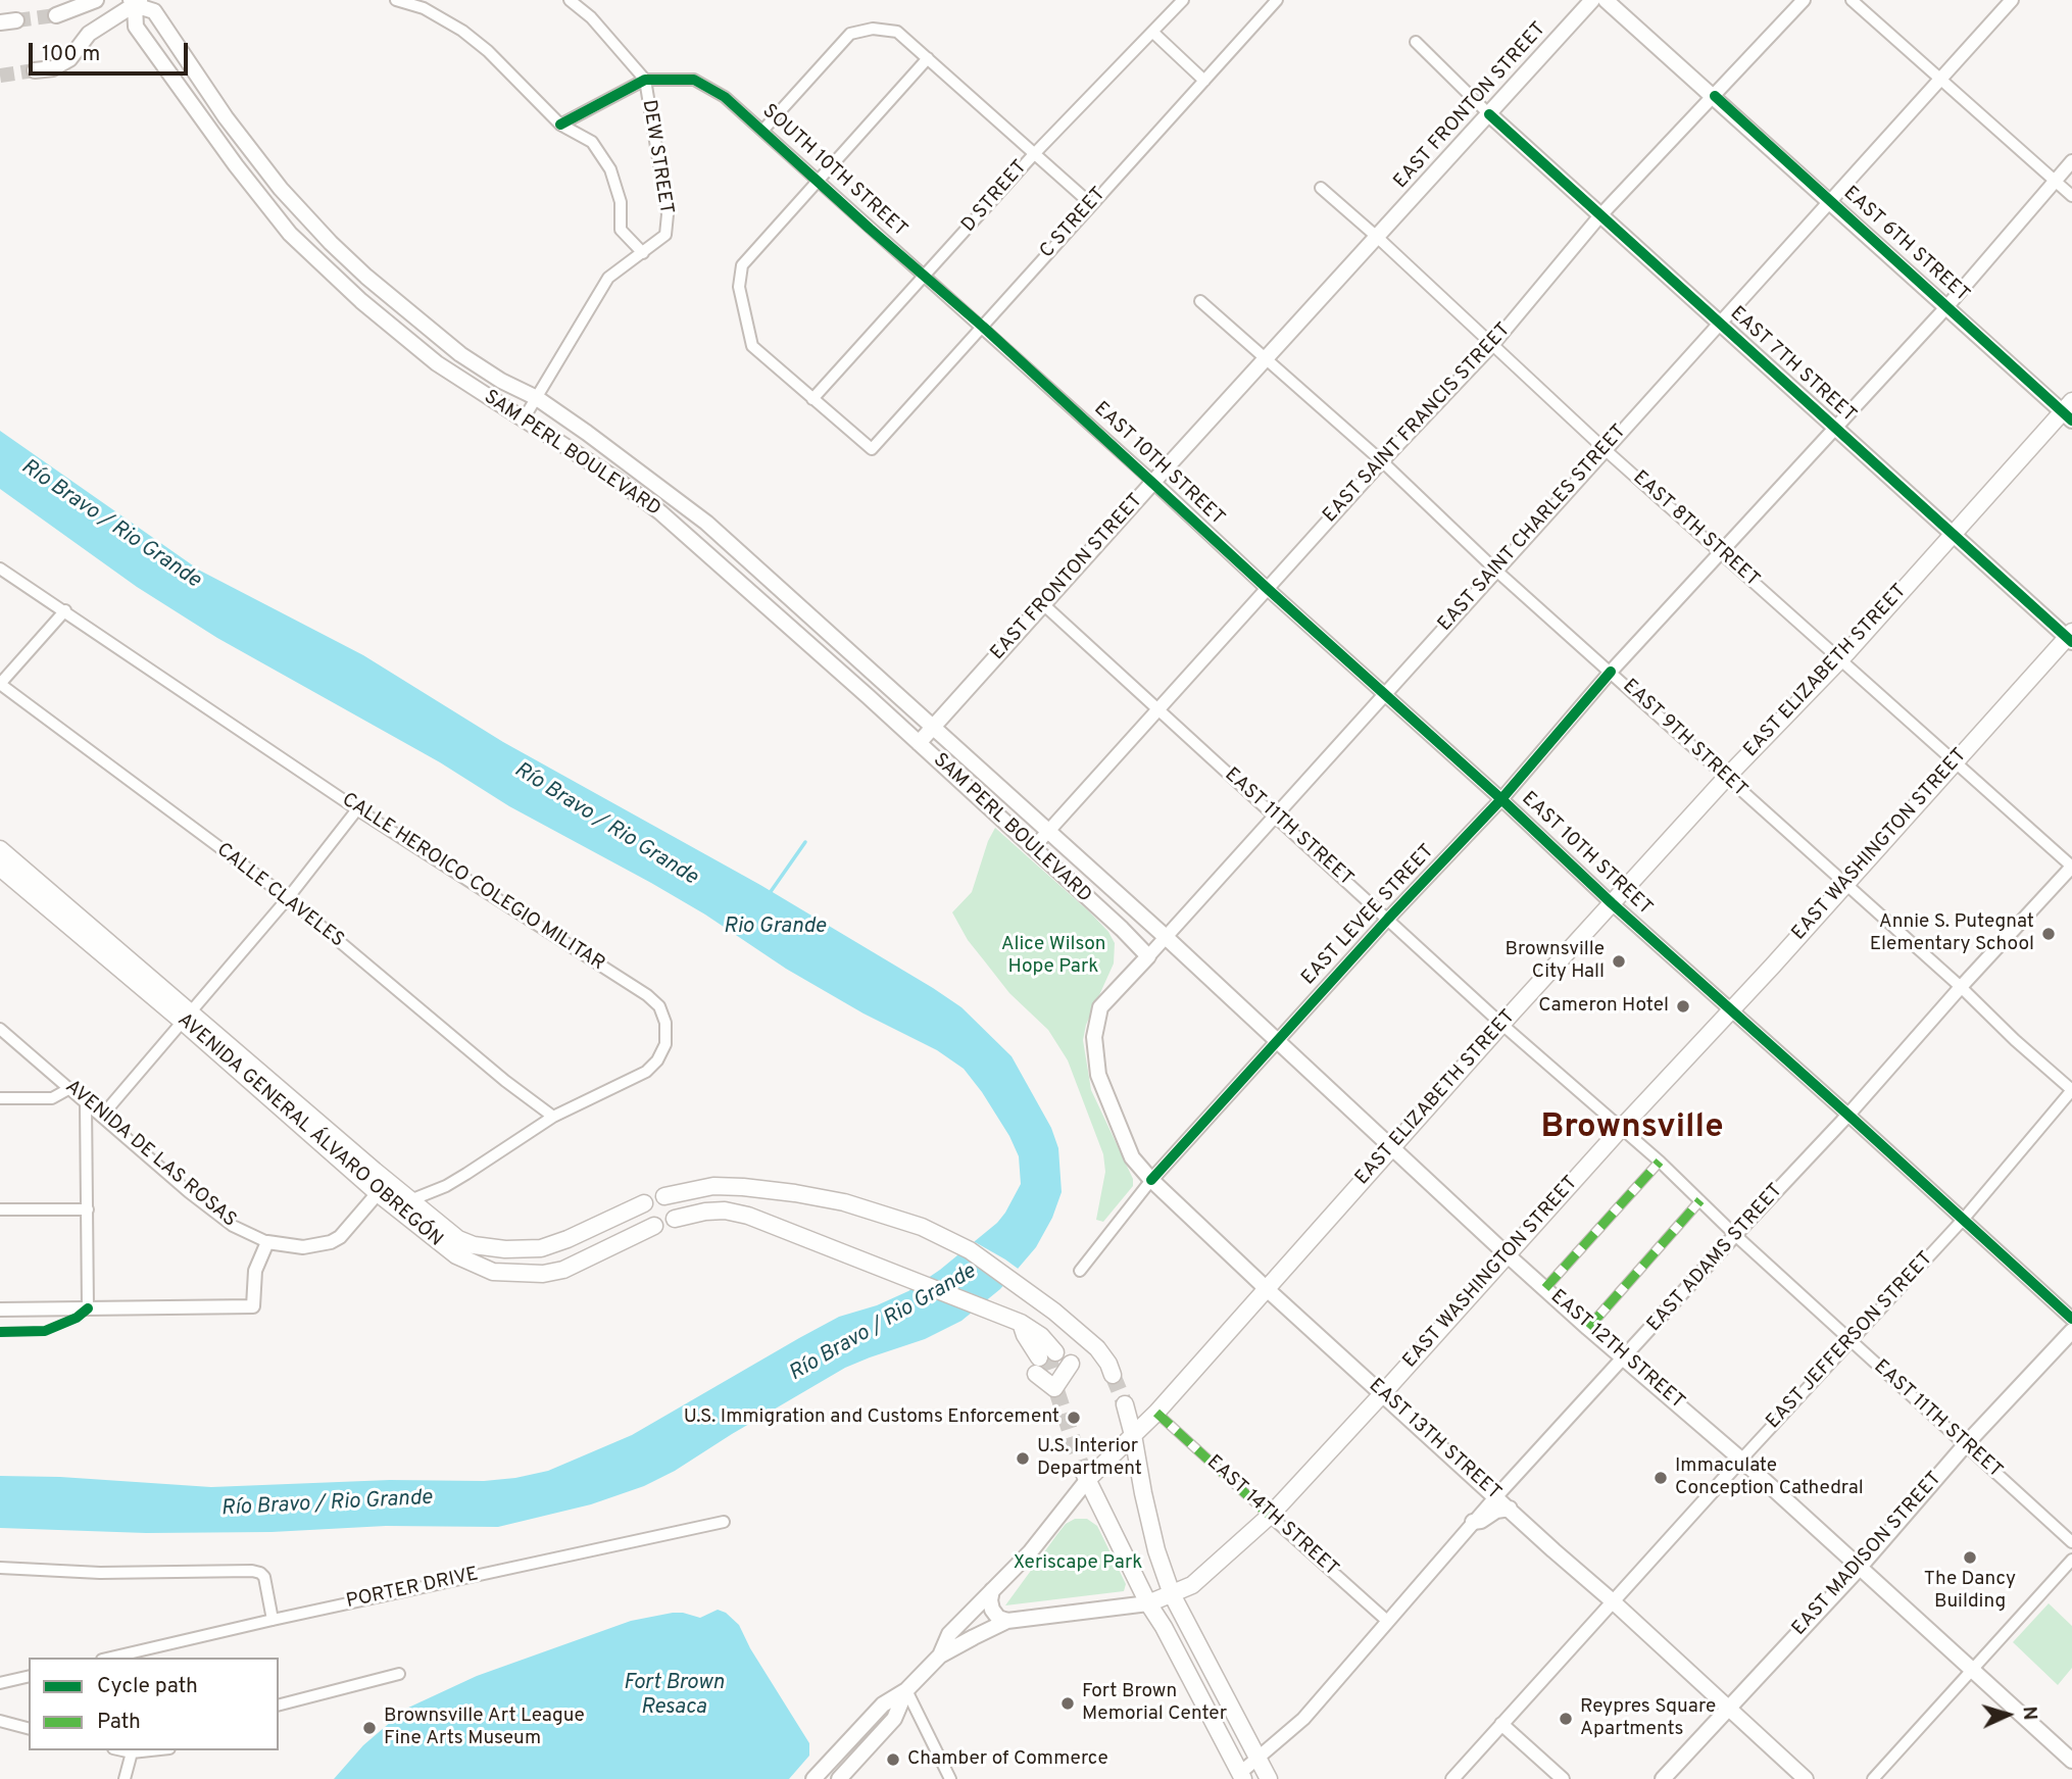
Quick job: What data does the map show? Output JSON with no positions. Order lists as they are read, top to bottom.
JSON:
{
  "streets": {
    "main road": [
      "EAST FRONTON STREET",
      "EAST 6TH STREET",
      "EAST 7TH STREET",
      "SAM PERL BOULEVARD",
      "EAST SAINT CHARLES STREET",
      "EAST ELIZABETH STREET",
      "EAST WASHINGTON STREET",
      "AVENIDA GENERAL ÁLVARO OBREGÓN",
      "EAST 12TH STREET",
      "EAST 13TH STREET",
      "EAST MADISON STREET"
    ],
    "street": [
      "DEW STREET",
      "SOUTH 10TH STREET",
      "D STREET",
      "C STREET",
      "EAST SAINT FRANCIS STREET",
      "EAST 10TH STREET",
      "EAST 8TH STREET",
      "EAST 9TH STREET",
      "EAST 11TH STREET",
      "CALLE HEROICO COLEGIO MILITAR",
      "CALLE CLAVELES",
      "EAST LEVEE STREET",
      "AVENIDA DE LAS ROSAS",
      "EAST ADAMS STREET",
      "EAST JEFFERSON STREET",
      "EAST 14TH STREET",
      "PORTER DRIVE"
    ]
  },
  "crossings": [
    ["EAST FRONTON STREET", "EAST 7TH STREET"],
    ["EAST FRONTON STREET", "SAM PERL BOULEVARD"],
    ["EAST FRONTON STREET", "EAST 10TH STREET"],
    ["EAST FRONTON STREET", "EAST 8TH STREET"],
    ["EAST FRONTON STREET", "EAST 9TH STREET"],
    ["EAST FRONTON STREET", "EAST 11TH STREET"],
    ["DEW STREET", "SOUTH 10TH STREET"],
    ["DEW STREET", "SAM PERL BOULEVARD"],
    ["SOUTH 10TH STREET", "D STREET"],
    ["SOUTH 10TH STREET", "C STREET"],
    ["SOUTH 10TH STREET", "EAST 10TH STREET"],
    ["D STREET", "C STREET"],
    ["C STREET", "EAST 10TH STREET"],
    ["EAST 6TH STREET", "EAST SAINT FRANCIS STREET"],
    ["EAST 6TH STREET", "EAST SAINT CHARLES STREET"],
    ["EAST 6TH STREET", "EAST ELIZABETH STREET"],
    ["EAST 6TH STREET", "EAST LEVEE STREET"],
    ["EAST 7TH STREET", "EAST SAINT FRANCIS STREET"],
    ["EAST 7TH STREET", "EAST SAINT CHARLES STREET"],
    ["EAST 7TH STREET", "EAST ELIZABETH STREET"],
    ["EAST 7TH STREET", "EAST WASHINGTON STREET"],
    ["EAST 7TH STREET", "EAST LEVEE STREET"],
    ["EAST SAINT FRANCIS STREET", "SAM PERL BOULEVARD"],
    ["EAST SAINT FRANCIS STREET", "EAST 10TH STREET"],
    ["EAST SAINT FRANCIS STREET", "EAST 8TH STREET"],
    ["EAST SAINT FRANCIS STREET", "EAST 9TH STREET"],
    ["EAST SAINT FRANCIS STREET", "EAST 11TH STREET"],
    ["SAM PERL BOULEVARD", "EAST SAINT CHARLES STREET"],
    ["SAM PERL BOULEVARD", "EAST 12TH STREET"],
    ["EAST 10TH STREET", "EAST SAINT CHARLES STREET"],
    ["EAST 10TH STREET", "EAST ELIZABETH STREET"],
    ["EAST 10TH STREET", "EAST WASHINGTON STREET"],
    ["EAST 10TH STREET", "EAST LEVEE STREET"],
    ["EAST 10TH STREET", "EAST ADAMS STREET"],
    ["EAST 10TH STREET", "EAST JEFFERSON STREET"],
    ["EAST SAINT CHARLES STREET", "EAST 8TH STREET"],
    ["EAST SAINT CHARLES STREET", "EAST 9TH STREET"],
    ["EAST SAINT CHARLES STREET", "EAST 11TH STREET"],
    ["EAST SAINT CHARLES STREET", "EAST 12TH STREET"],
    ["EAST SAINT CHARLES STREET", "EAST 13TH STREET"],
    ["EAST 8TH STREET", "EAST ELIZABETH STREET"],
    ["EAST 8TH STREET", "EAST WASHINGTON STREET"],
    ["EAST 8TH STREET", "EAST LEVEE STREET"],
    ["EAST 8TH STREET", "EAST ADAMS STREET"],
    ["EAST ELIZABETH STREET", "EAST 9TH STREET"],
    ["EAST ELIZABETH STREET", "EAST 11TH STREET"],
    ["EAST ELIZABETH STREET", "EAST 12TH STREET"],
    ["EAST ELIZABETH STREET", "EAST 13TH STREET"],
    ["EAST ELIZABETH STREET", "EAST 14TH STREET"],
    ["EAST 9TH STREET", "EAST WASHINGTON STREET"],
    ["EAST 9TH STREET", "EAST LEVEE STREET"],
    ["EAST 9TH STREET", "EAST ADAMS STREET"],
    ["EAST 9TH STREET", "EAST JEFFERSON STREET"],
    ["EAST 11TH STREET", "EAST WASHINGTON STREET"],
    ["EAST 11TH STREET", "EAST LEVEE STREET"],
    ["EAST 11TH STREET", "EAST ADAMS STREET"],
    ["EAST 11TH STREET", "EAST JEFFERSON STREET"],
    ["EAST 11TH STREET", "EAST MADISON STREET"],
    ["EAST WASHINGTON STREET", "EAST 12TH STREET"],
    ["EAST WASHINGTON STREET", "EAST 13TH STREET"],
    ["EAST WASHINGTON STREET", "EAST 14TH STREET"],
    ["CALLE HEROICO COLEGIO MILITAR", "CALLE CLAVELES"],
    ["CALLE HEROICO COLEGIO MILITAR", "AVENIDA GENERAL ÁLVARO OBREGÓN"],
    ["EAST LEVEE STREET", "EAST 12TH STREET"],
    ["EAST LEVEE STREET", "EAST 13TH STREET"],
    ["AVENIDA GENERAL ÁLVARO OBREGÓN", "AVENIDA DE LAS ROSAS"],
    ["EAST ADAMS STREET", "EAST 12TH STREET"],
    ["EAST ADAMS STREET", "EAST 13TH STREET"],
    ["EAST ADAMS STREET", "EAST 14TH STREET"],
    ["EAST JEFFERSON STREET", "EAST 12TH STREET"],
    ["EAST JEFFERSON STREET", "EAST 13TH STREET"],
    ["EAST 12TH STREET", "EAST MADISON STREET"],
    ["EAST 13TH STREET", "EAST MADISON STREET"]
  ],
  "districts": ["Brownsville"],
  "water": ["Río Bravo / Rio Grande", "Rio Grande", "Fort Brown Resaca"],
  "parks": ["Alice Wilson Hope Park", "Xeriscape Park"],
  "places": [
    "Annie S. Putegnat Elementary School",
    "Brownsville City Hall",
    "Cameron Hotel",
    "U.S. Immigration and Customs Enforcement",
    "U.S. Interior Department",
    "Immaculate Conception Cathedral",
    "The Dancy Building",
    "Fort Brown Memorial Center",
    "Reypres Square Apartments",
    "Brownsville Art League Fine Arts Museum",
    "Chamber of Commerce"
  ],
  "legend": ["Cycle path", "Path"],
  "scale_bar": "100 m",
  "north": "right"
}
